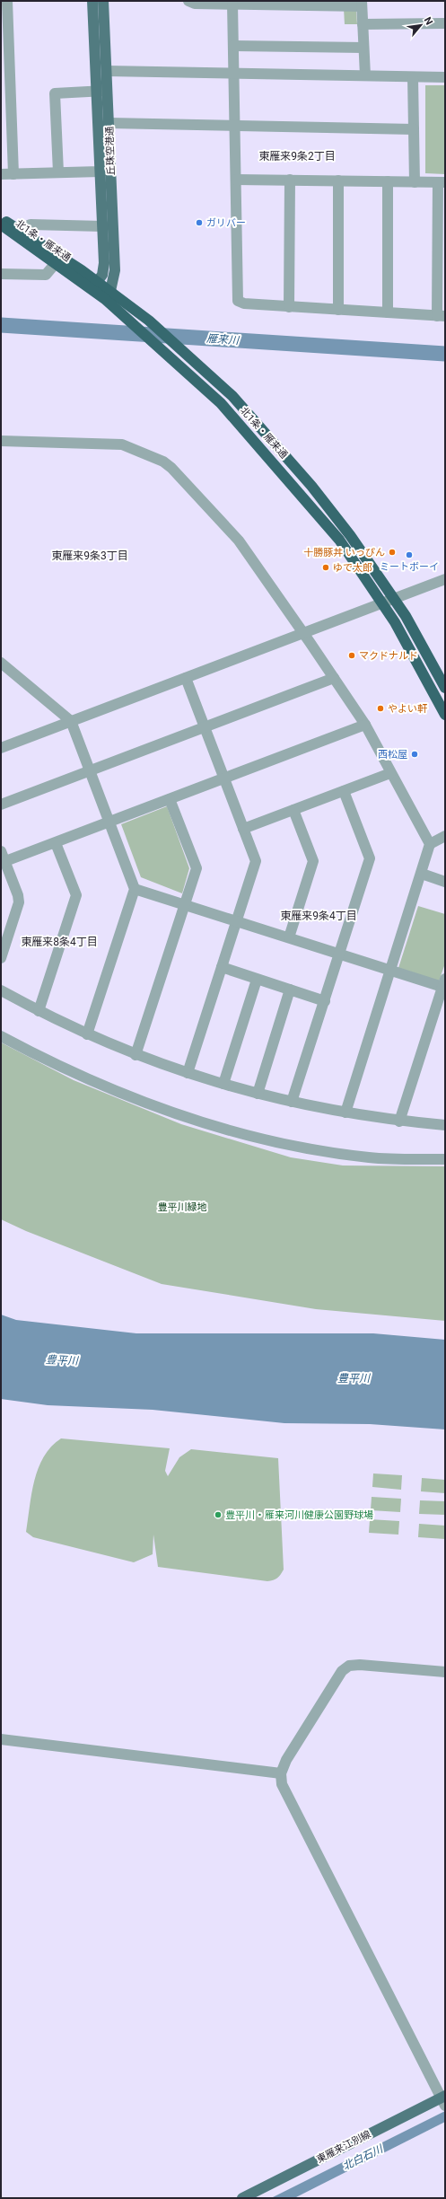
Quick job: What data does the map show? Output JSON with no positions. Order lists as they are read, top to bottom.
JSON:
{
  "streets": {
    "highway": ["北1条・雁来通"],
    "main road": ["丘珠空港通", "東雁来江別線"]
  },
  "crossings": [
    ["丘珠空港通", "北1条・雁来通"]
  ],
  "districts": [
    "東雁来9条2丁目",
    "東雁来9条3丁目",
    "東雁来9条4丁目",
    "東雁来8条4丁目"
  ],
  "water": ["雁来川", "豊平川", "北白石川"],
  "parks": ["豊平川緑地"],
  "places": [
    "ガリバー",
    "十勝豚丼 いっぴん",
    "ミートボーイ",
    "ゆで太郎",
    "マクドナルド",
    "やよい軒",
    "西松屋",
    "豊平川・雁来河川健康公園野球場"
  ],
  "north": "top right"
}
